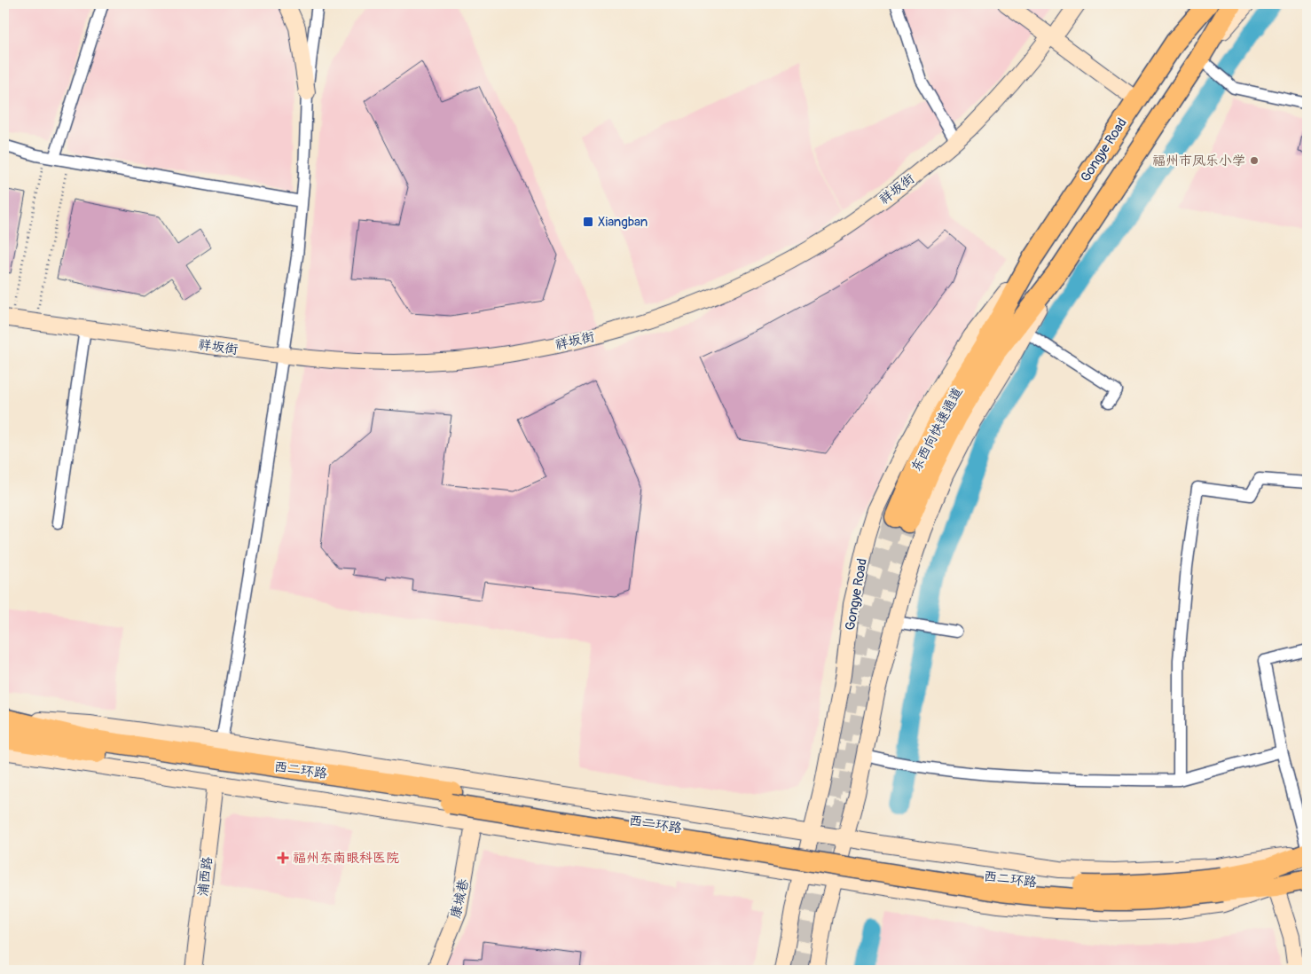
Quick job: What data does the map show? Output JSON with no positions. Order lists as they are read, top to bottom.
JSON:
{
  "streets": {
    "highway": ["Gongye Road", "东西向快速通道", "西二环路"],
    "main road": ["祥坂街", "浦西路", "康城巷"]
  },
  "crossings": [
    ["Gongye Road", "东西向快速通道"]
  ],
  "places": {
    "other": ["福州市凤乐小学"],
    "transit": ["Xiangban"],
    "health": ["福州东南眼科医院"]
  }
}
